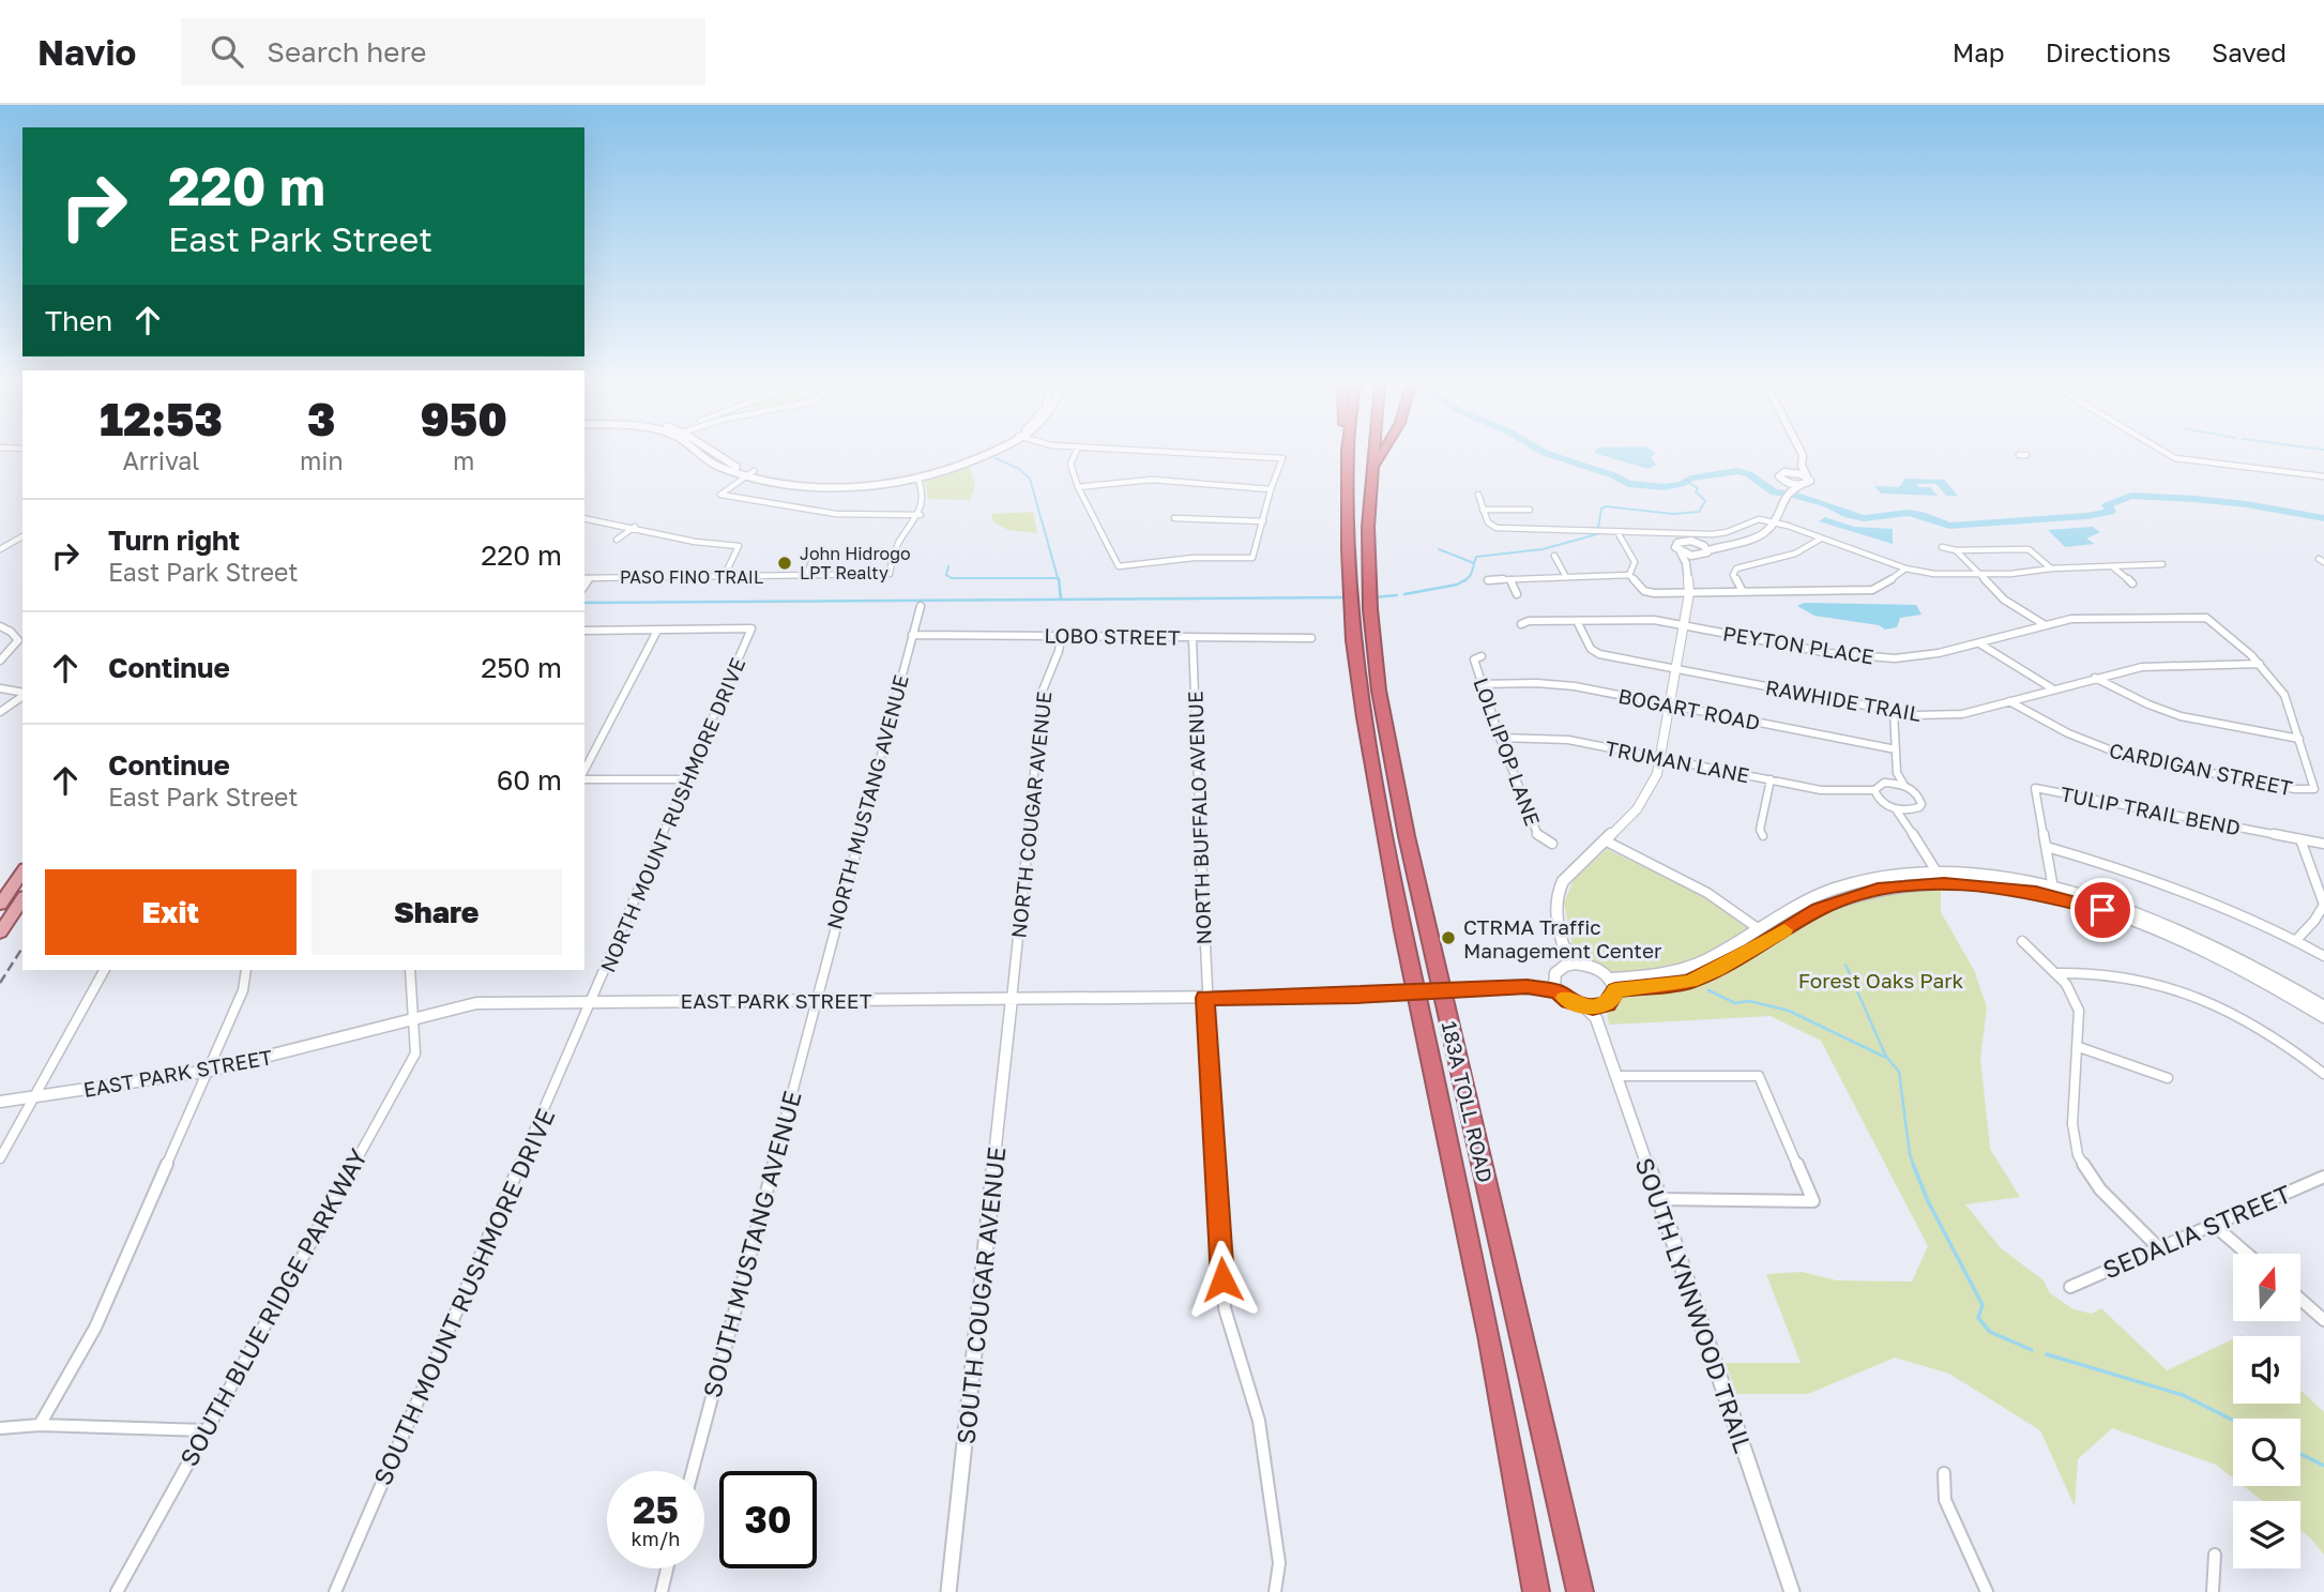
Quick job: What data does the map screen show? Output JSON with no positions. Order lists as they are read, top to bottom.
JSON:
{
  "streets": {
    "highway": ["183A TOLL ROAD"],
    "street": [
      "PASO FINO TRAIL",
      "LOBO STREET",
      "PEYTON PLACE",
      "RAWHIDE TRAIL",
      "BOGART ROAD",
      "LOLLIPOP LANE",
      "TRUMAN LANE",
      "CARDIGAN STREET",
      "NORTH MUSTANG AVENUE",
      "TULIP TRAIL BEND",
      "NORTH MOUNT RUSHMORE DRIVE",
      "NORTH COUGAR AVENUE",
      "NORTH BUFFALO AVENUE",
      "EAST PARK STREET",
      "SEDALIA STREET",
      "SOUTH MUSTANG AVENUE",
      "SOUTH COUGAR AVENUE",
      "SOUTH MOUNT RUSHMORE DRIVE",
      "SOUTH LYNNWOOD TRAIL",
      "SOUTH BLUE RIDGE PARKWAY"
    ]
  },
  "crossings": [
    ["LOBO STREET", "NORTH MUSTANG AVENUE"],
    ["LOBO STREET", "NORTH COUGAR AVENUE"],
    ["LOBO STREET", "NORTH BUFFALO AVENUE"],
    ["PEYTON PLACE", "RAWHIDE TRAIL"],
    ["RAWHIDE TRAIL", "CARDIGAN STREET"],
    ["BOGART ROAD", "LOLLIPOP LANE"],
    ["LOLLIPOP LANE", "TRUMAN LANE"],
    ["NORTH MUSTANG AVENUE", "EAST PARK STREET"],
    ["NORTH MUSTANG AVENUE", "SOUTH MUSTANG AVENUE"],
    ["NORTH MOUNT RUSHMORE DRIVE", "EAST PARK STREET"],
    ["NORTH MOUNT RUSHMORE DRIVE", "SOUTH MOUNT RUSHMORE DRIVE"],
    ["NORTH COUGAR AVENUE", "EAST PARK STREET"],
    ["NORTH COUGAR AVENUE", "SOUTH COUGAR AVENUE"],
    ["NORTH BUFFALO AVENUE", "EAST PARK STREET"],
    ["EAST PARK STREET", "SOUTH MUSTANG AVENUE"],
    ["EAST PARK STREET", "SOUTH COUGAR AVENUE"],
    ["EAST PARK STREET", "SOUTH MOUNT RUSHMORE DRIVE"],
    ["EAST PARK STREET", "SOUTH LYNNWOOD TRAIL"],
    ["EAST PARK STREET", "SOUTH BLUE RIDGE PARKWAY"]
  ],
  "parks": ["Forest Oaks Park"],
  "places": ["John Hidrogo LPT Realty", "CTRMA Traffic Management Center"],
  "north": "top",
  "page": {
    "header": "Navio",
    "search": "Search here",
    "nav": ["Map", "Directions", "Saved"],
    "turn": ["220 m", "East Park Street"],
    "then": "Then",
    "eta": [
      "12:53",
      "Arrival",
      "3",
      "min",
      "950",
      "m"
    ],
    "list": [
      {
        "name": "Turn right",
        "note": "East Park Street",
        "value": "220 m"
      },
      {
        "name": "Continue",
        "value": "250 m"
      },
      {
        "name": "Continue",
        "note": "East Park Street",
        "value": "60 m"
      }
    ],
    "buttons": ["Exit", "Share"],
    "speed": "25 km/h",
    "limit": "30"
  }
}
